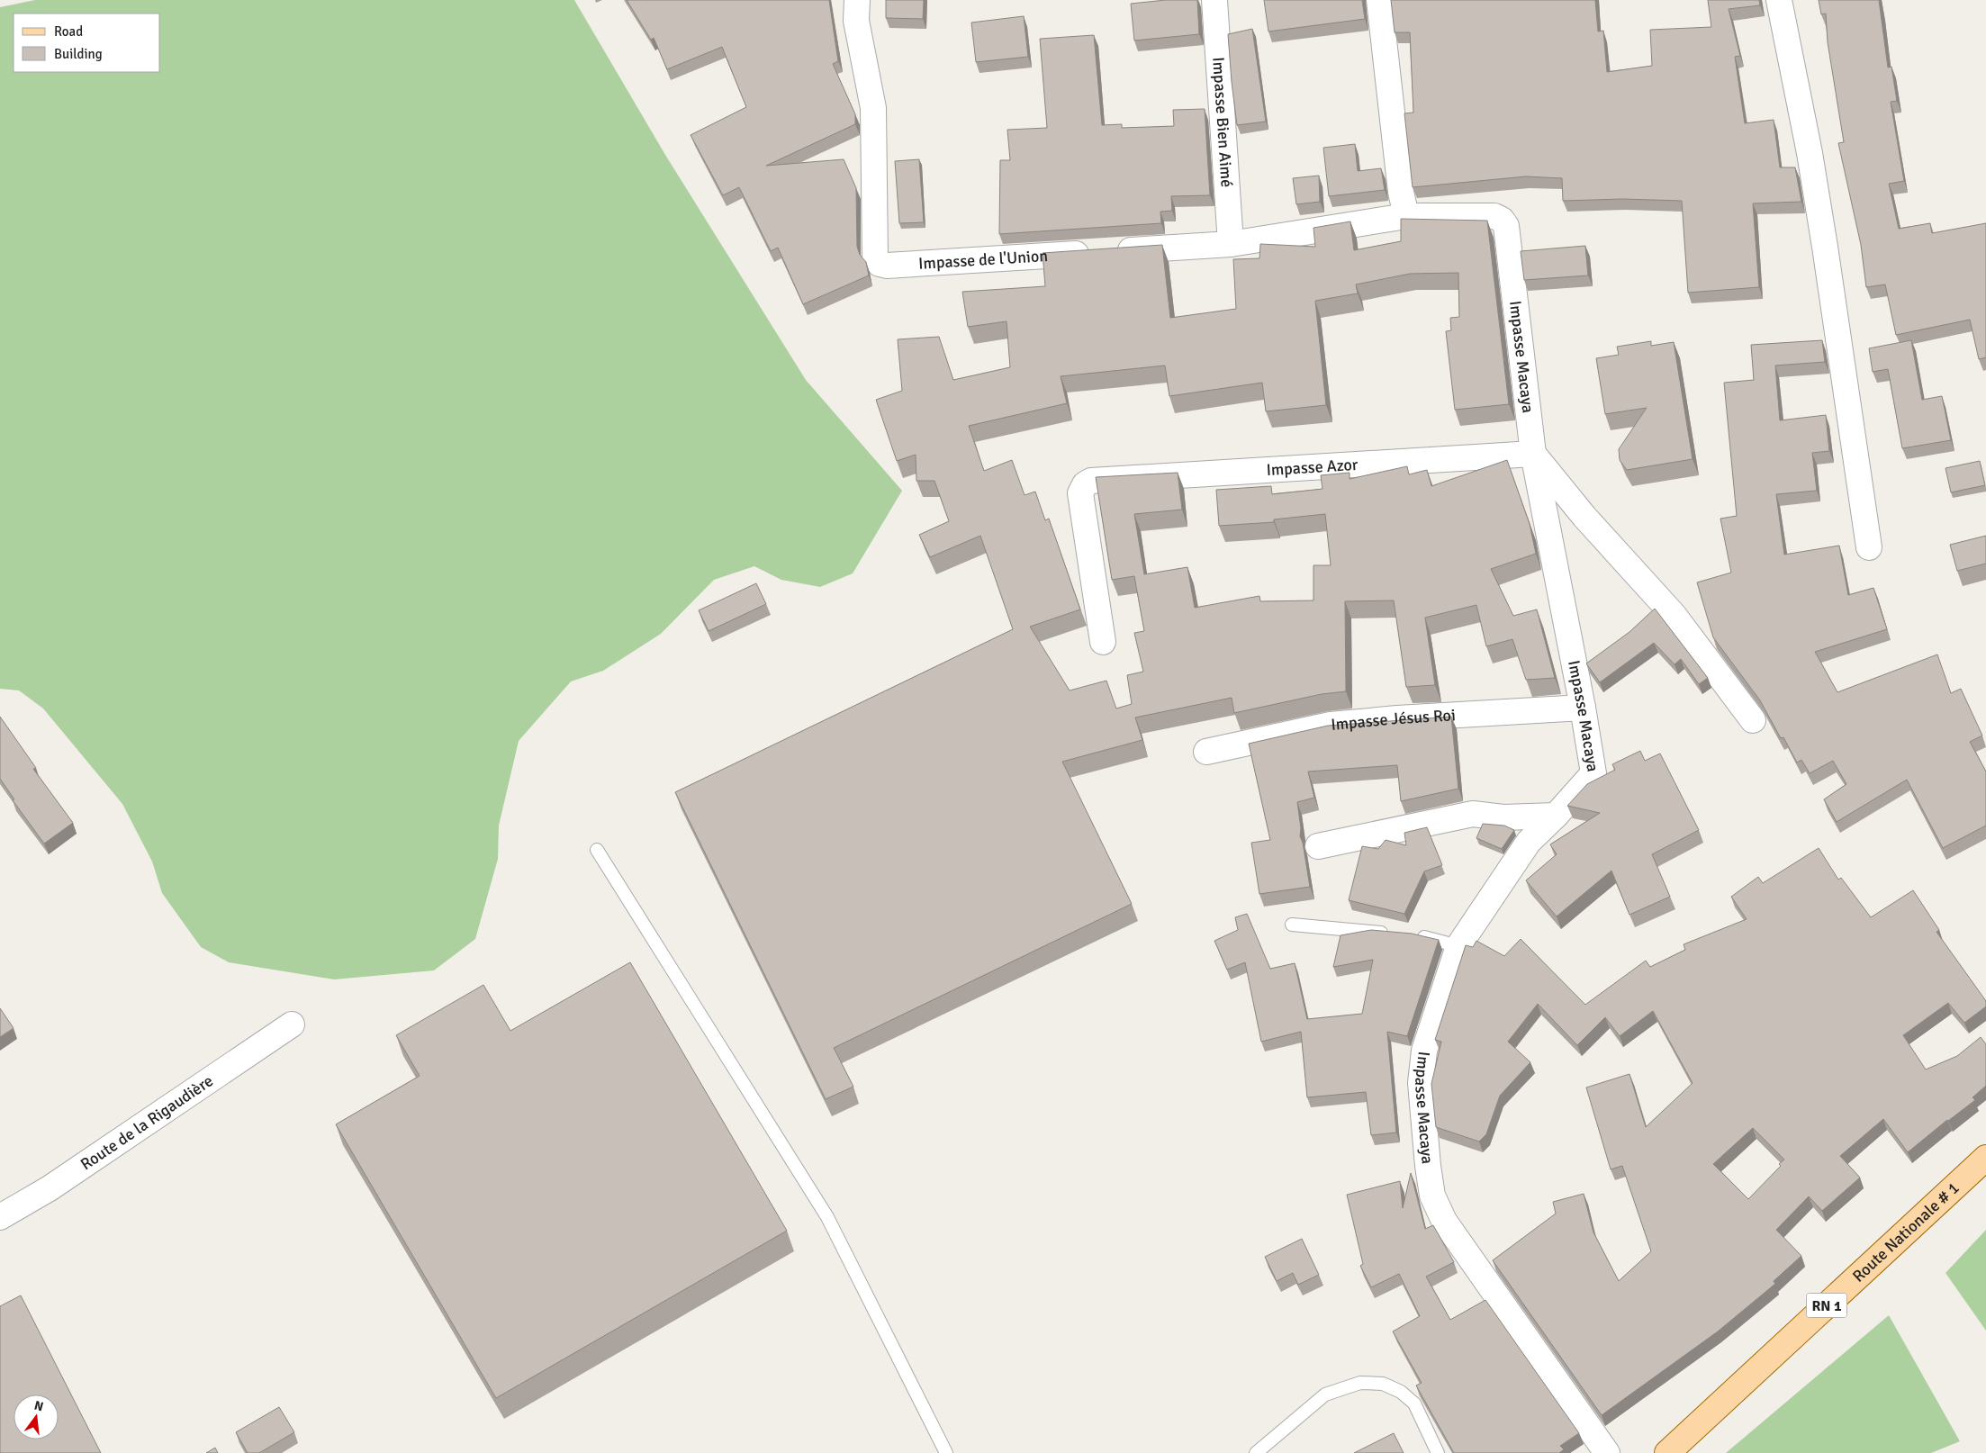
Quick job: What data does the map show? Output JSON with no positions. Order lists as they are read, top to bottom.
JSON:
{
  "streets": {
    "main road": ["Route Nationale # 1", "RN 1"],
    "street": [
      "Impasse Bien Aimé",
      "Impasse de l'Union",
      "Impasse Macaya",
      "Impasse Azor",
      "Impasse Jésus Roi",
      "Route de la Rigaudière"
    ]
  },
  "crossings": [
    ["Impasse Bien Aimé", "Impasse de l'Union"],
    ["Impasse de l'Union", "Impasse Macaya"],
    ["Impasse Macaya", "Impasse Azor"],
    ["Impasse Macaya", "Impasse Jésus Roi"]
  ],
  "legend": ["Road", "Building"],
  "north": "top"
}
